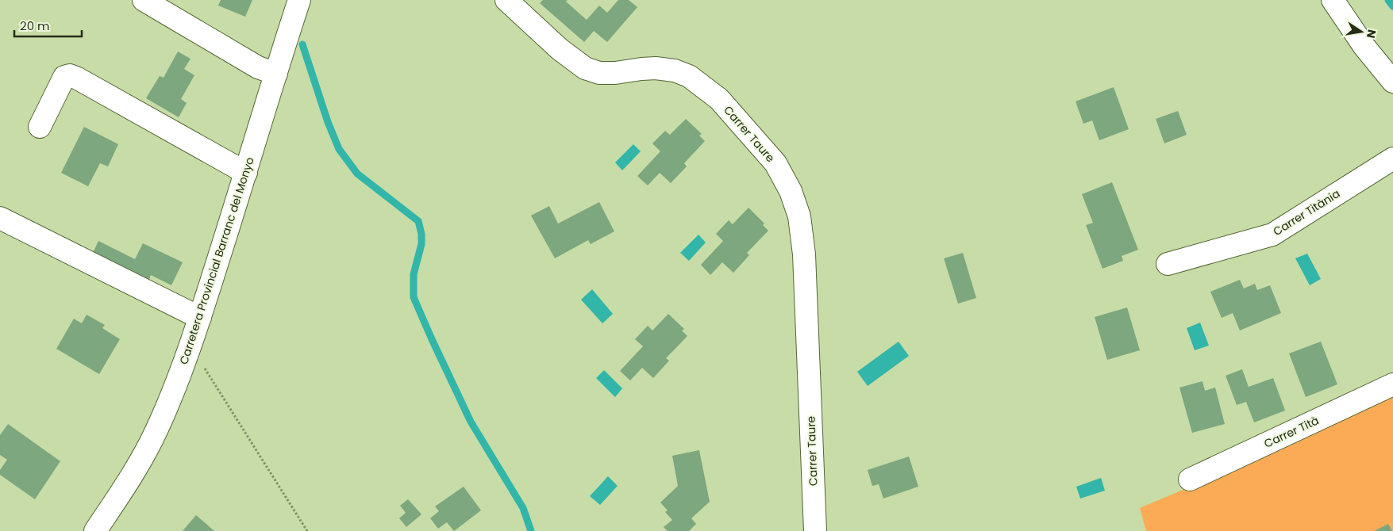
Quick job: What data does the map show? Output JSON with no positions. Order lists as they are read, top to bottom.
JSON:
{
  "streets": {
    "street": [
      "Carrer Taure",
      "Carrer Titània",
      "Carretera Provincial Barranc del Monyo",
      "Carrer Tità"
    ]
  },
  "scale_bar": "20 m",
  "north": "right"
}
